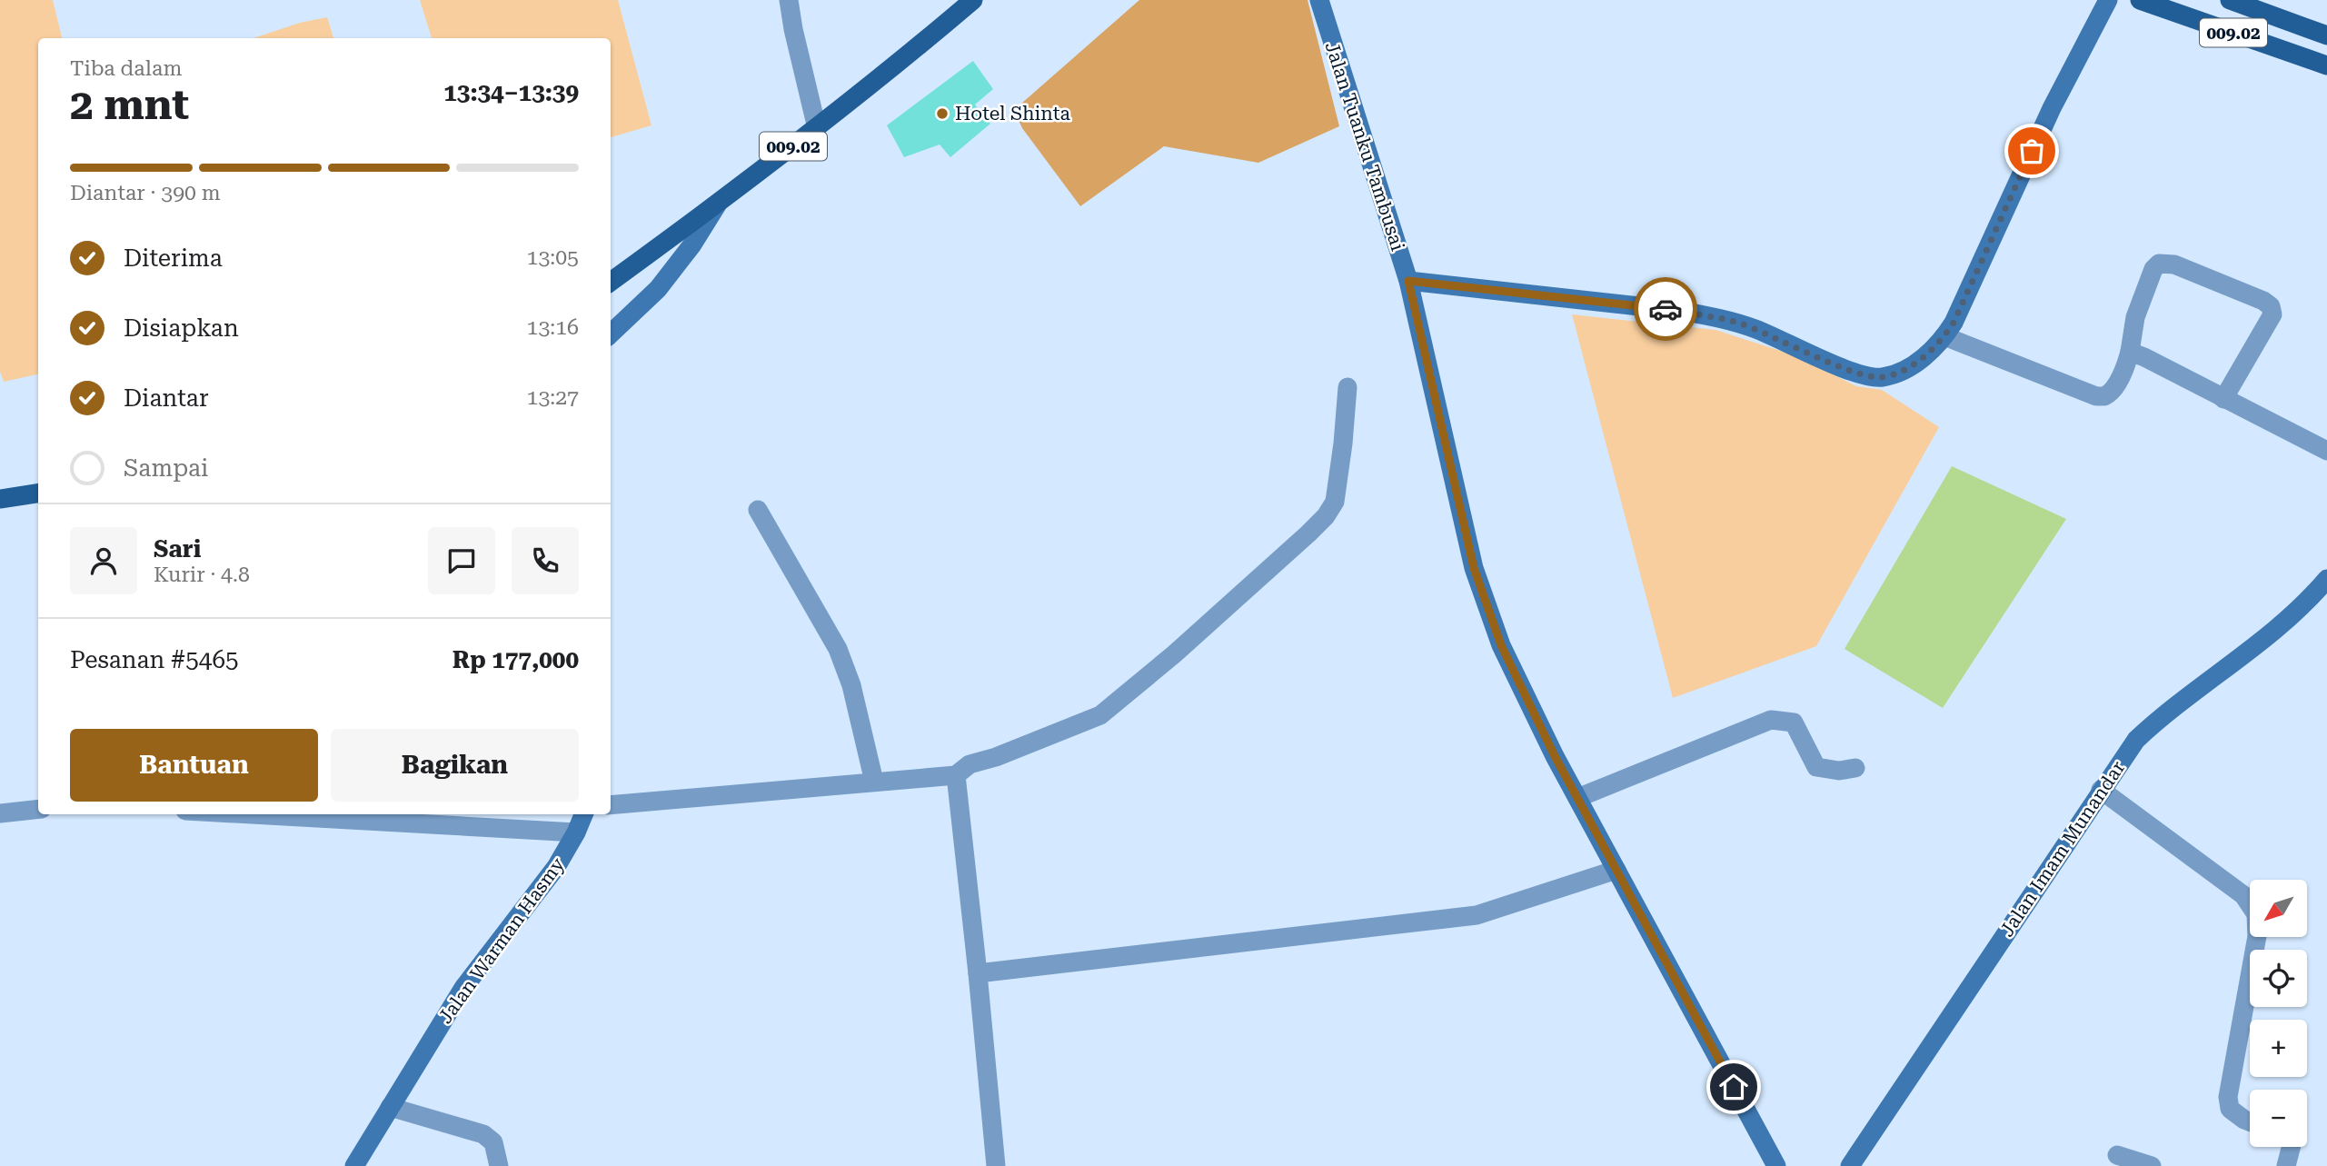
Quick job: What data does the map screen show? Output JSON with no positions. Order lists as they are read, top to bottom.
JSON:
{
  "streets": {
    "main road": ["009.02"],
    "street": ["Jalan Tuanku Tambusai", "Jalan Imam Munandar", "Jalan Warman Hasmy"]
  },
  "places": ["Hotel Shinta"],
  "north": "bottom left",
  "page": {
    "heading": ["2 mnt", "Tiba dalam", "13:34–13:39"],
    "panel": [
      "Sari",
      "Kurir · 4.8",
      "Pesanan #5465",
      "Rp 177,000"
    ],
    "bar": "Diantar · 390 m",
    "list": [
      ["Diterima", "13:05"],
      ["Disiapkan", "13:16"],
      ["Diantar", "13:27"],
      "Sampai"
    ],
    "buttons": ["Bantuan", "Bagikan"],
    "map_buttons": ["+", "−"]
  }
}
